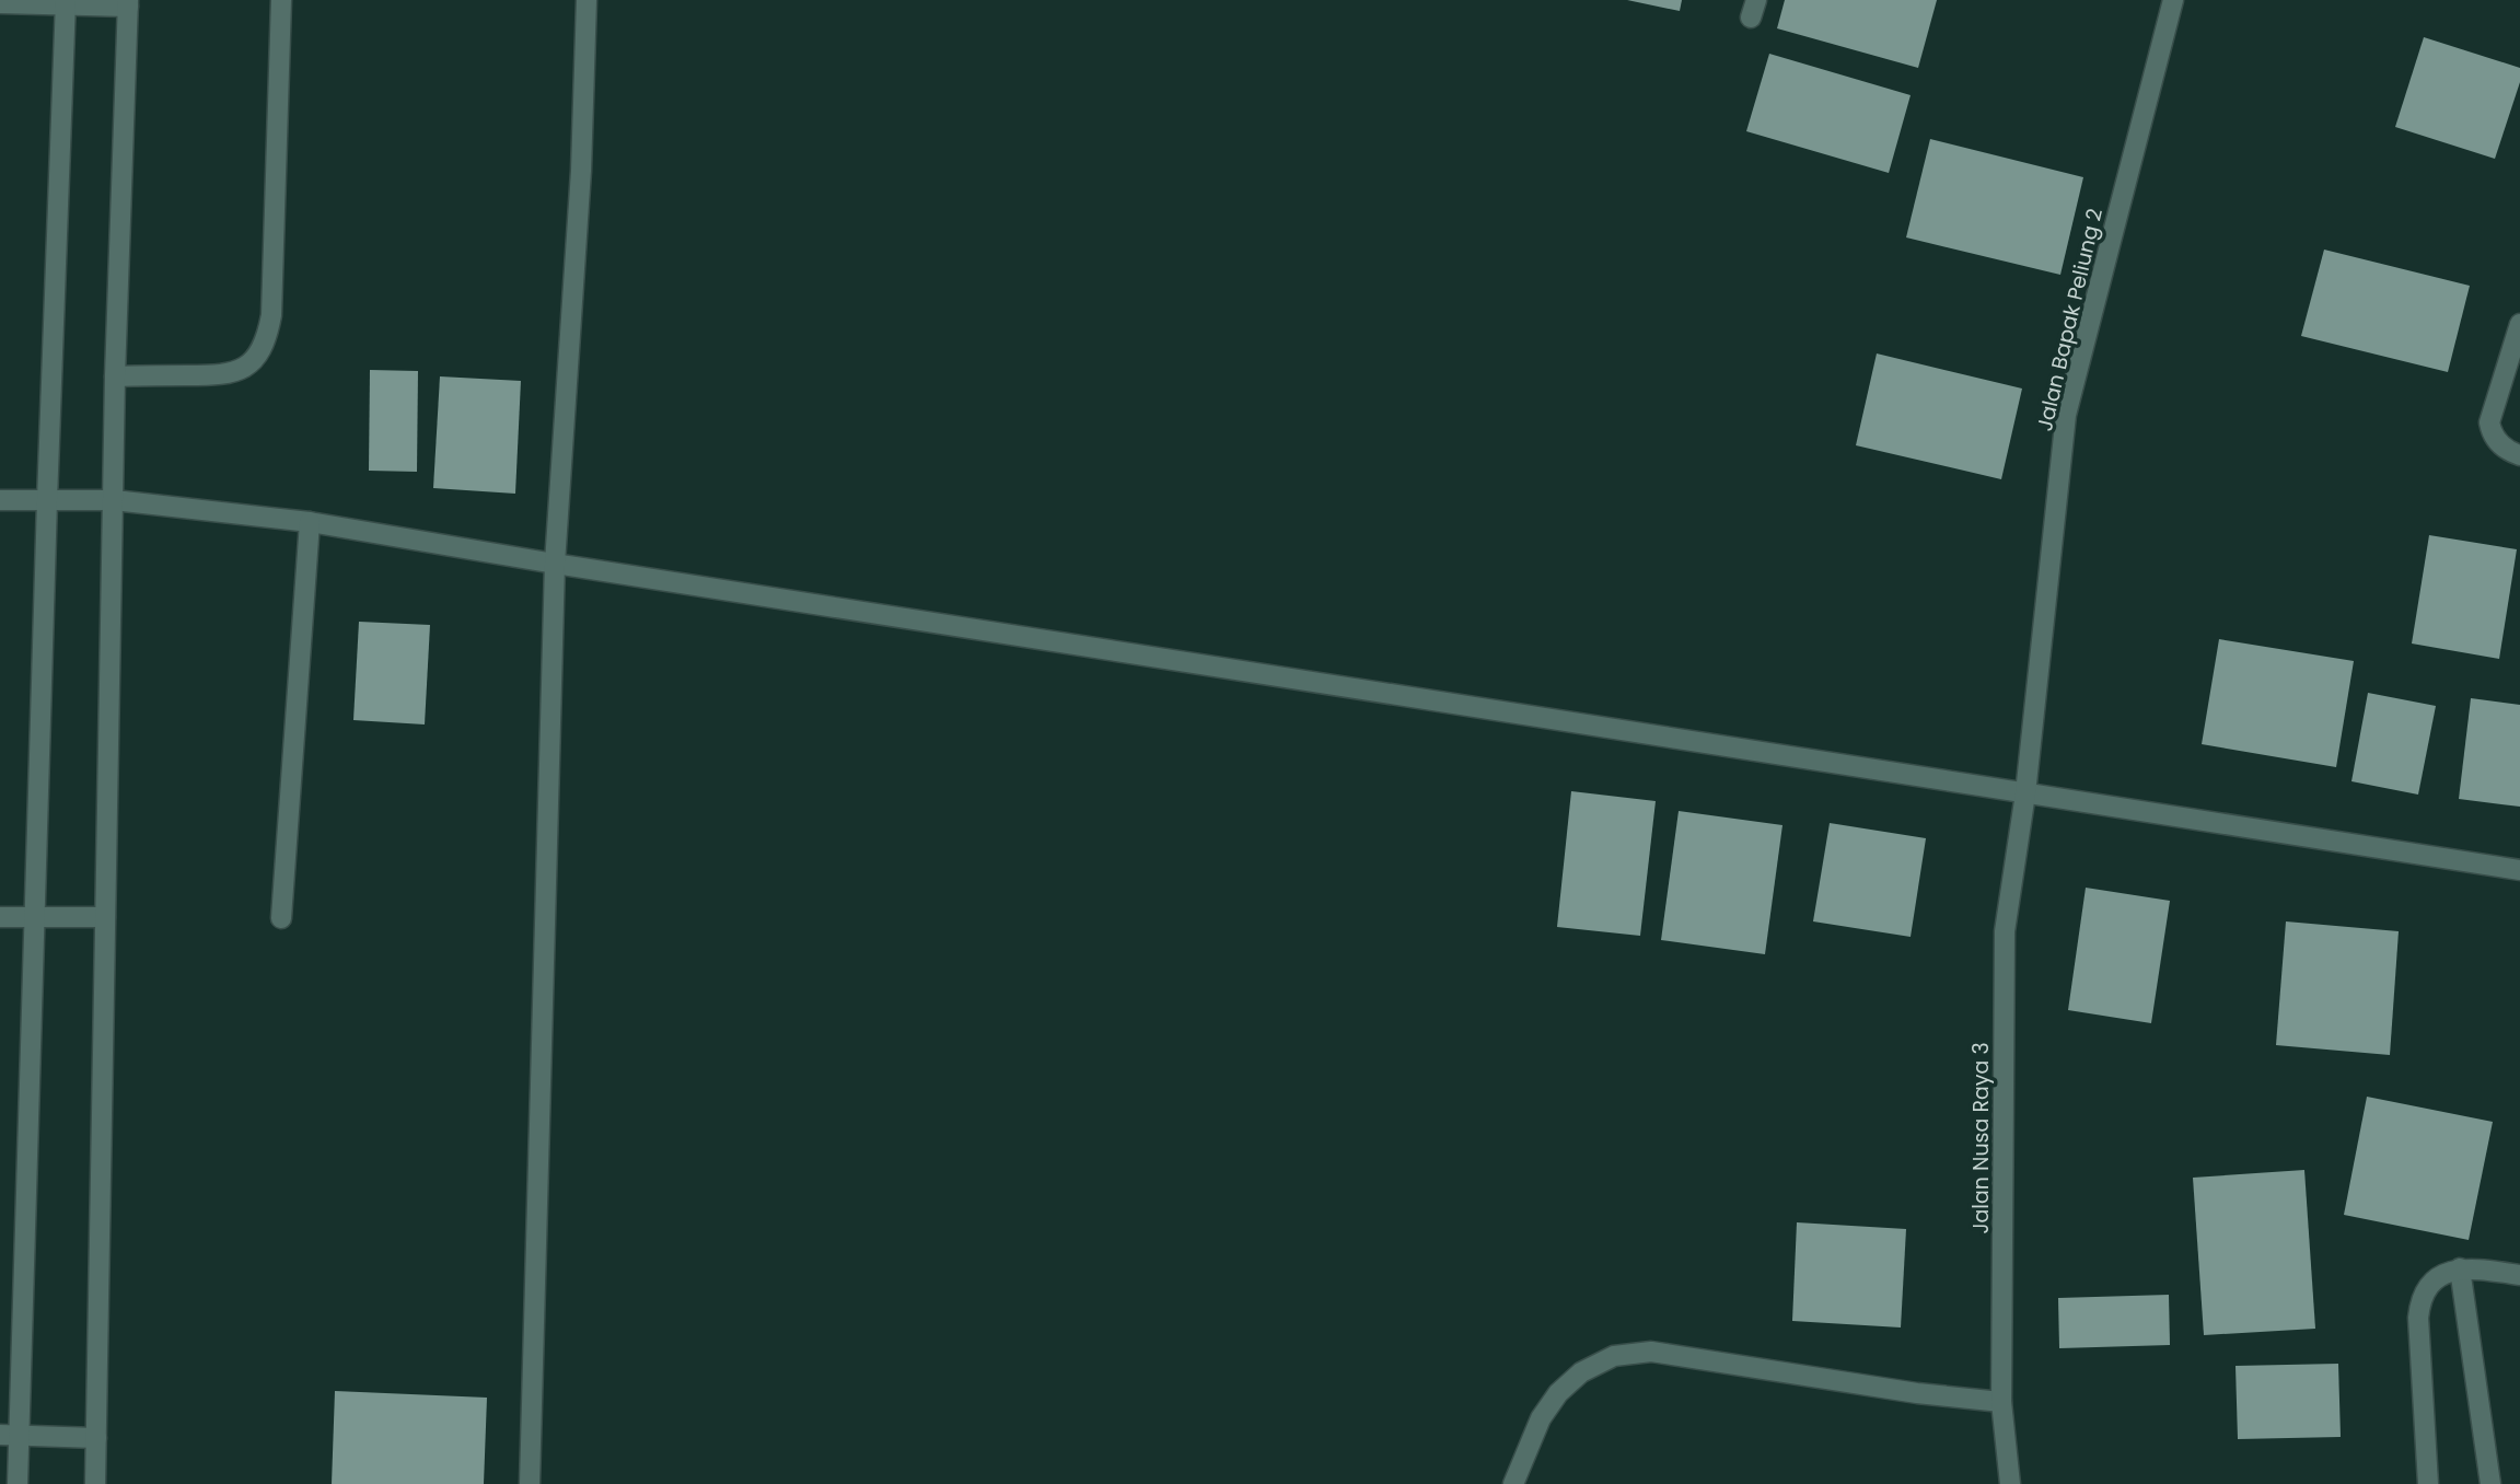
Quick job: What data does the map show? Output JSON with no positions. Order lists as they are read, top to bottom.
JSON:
{
  "streets": {
    "street": ["Jalan Bapak Peliung 2", "Jalan Nusa Raya 3"]
  },
  "crossings": [
    ["Jalan Bapak Peliung 2", "Jalan Nusa Raya 3"]
  ]
}
